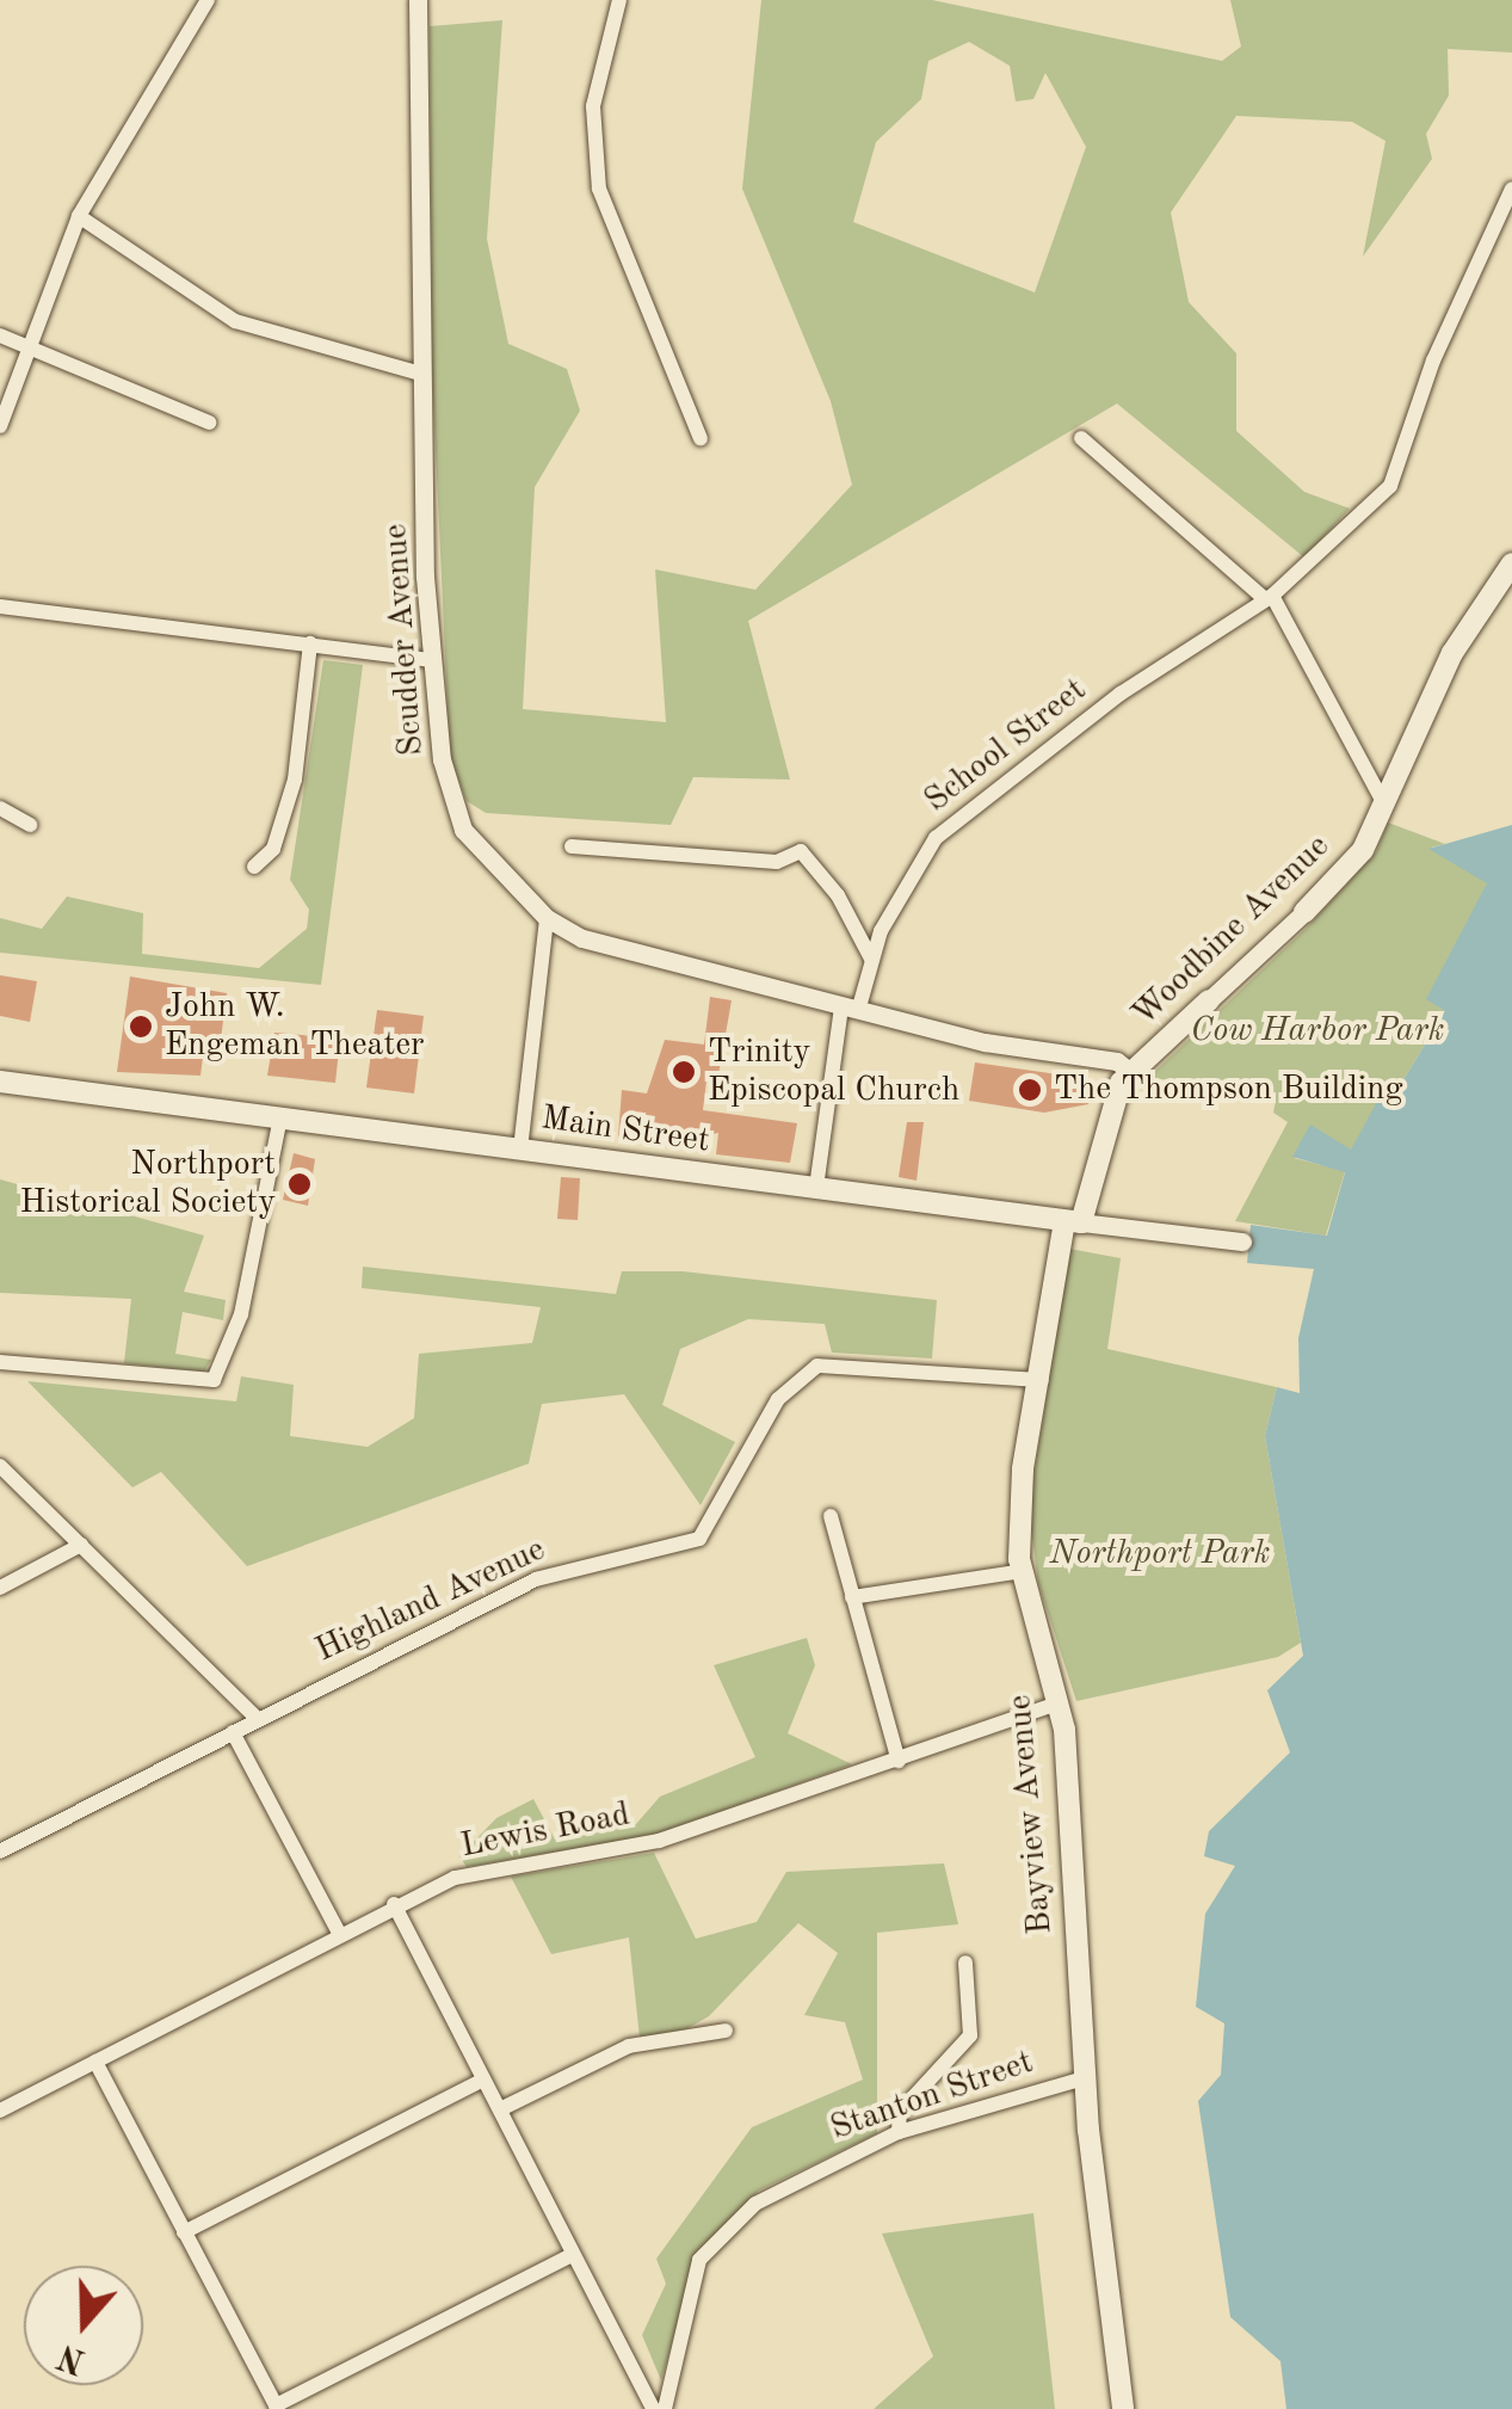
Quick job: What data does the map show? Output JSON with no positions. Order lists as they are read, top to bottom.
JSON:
{
  "streets": {
    "main road": ["Woodbine Avenue", "Main Street", "Bayview Avenue"],
    "street": [
      "Scudder Avenue",
      "School Street",
      "Highland Avenue",
      "Lewis Road",
      "Stanton Street"
    ]
  },
  "crossings": [
    ["Scudder Avenue", "School Street"],
    ["Scudder Avenue", "Woodbine Avenue"],
    ["School Street", "Main Street"],
    ["Woodbine Avenue", "Main Street"],
    ["Woodbine Avenue", "Bayview Avenue"],
    ["Main Street", "Bayview Avenue"],
    ["Highland Avenue", "Bayview Avenue"],
    ["Bayview Avenue", "Lewis Road"],
    ["Bayview Avenue", "Stanton Street"]
  ],
  "parks": ["Cow Harbor Park", "Northport Park"],
  "places": [
    "John W. Engeman Theater",
    "Trinity Episcopal Church",
    "The Thompson Building",
    "Northport Historical Society"
  ],
  "north": "bottom"
}
